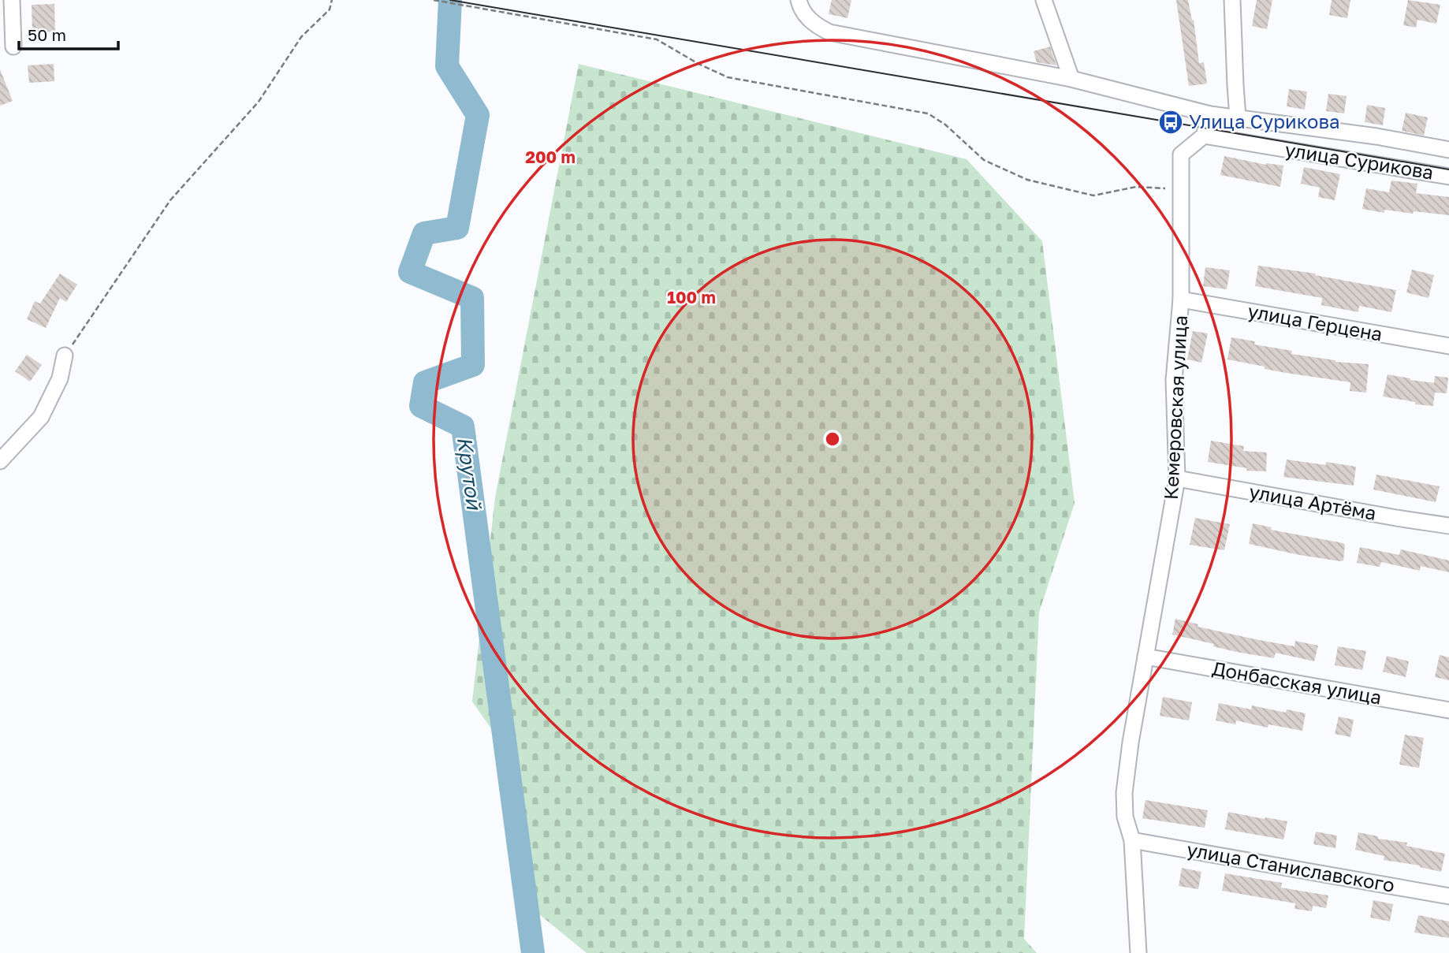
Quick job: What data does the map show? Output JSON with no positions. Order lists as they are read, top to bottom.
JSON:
{
  "streets": {
    "street": [
      "улица Сурикова",
      "улица Герцена",
      "Кемеровская улица",
      "улица Артёма",
      "Донбасская улица",
      "улица Станиславского"
    ]
  },
  "crossings": [
    ["улица Сурикова", "Кемеровская улица"],
    ["улица Герцена", "Кемеровская улица"],
    ["Кемеровская улица", "улица Артёма"],
    ["Кемеровская улица", "Донбасская улица"],
    ["Кемеровская улица", "улица Станиславского"]
  ],
  "water": ["Крутой"],
  "places": {
    "bus stop": ["Улица Сурикова"]
  },
  "scale_bar": "50 m",
  "rings": ["200 m", "100 m"]
}
